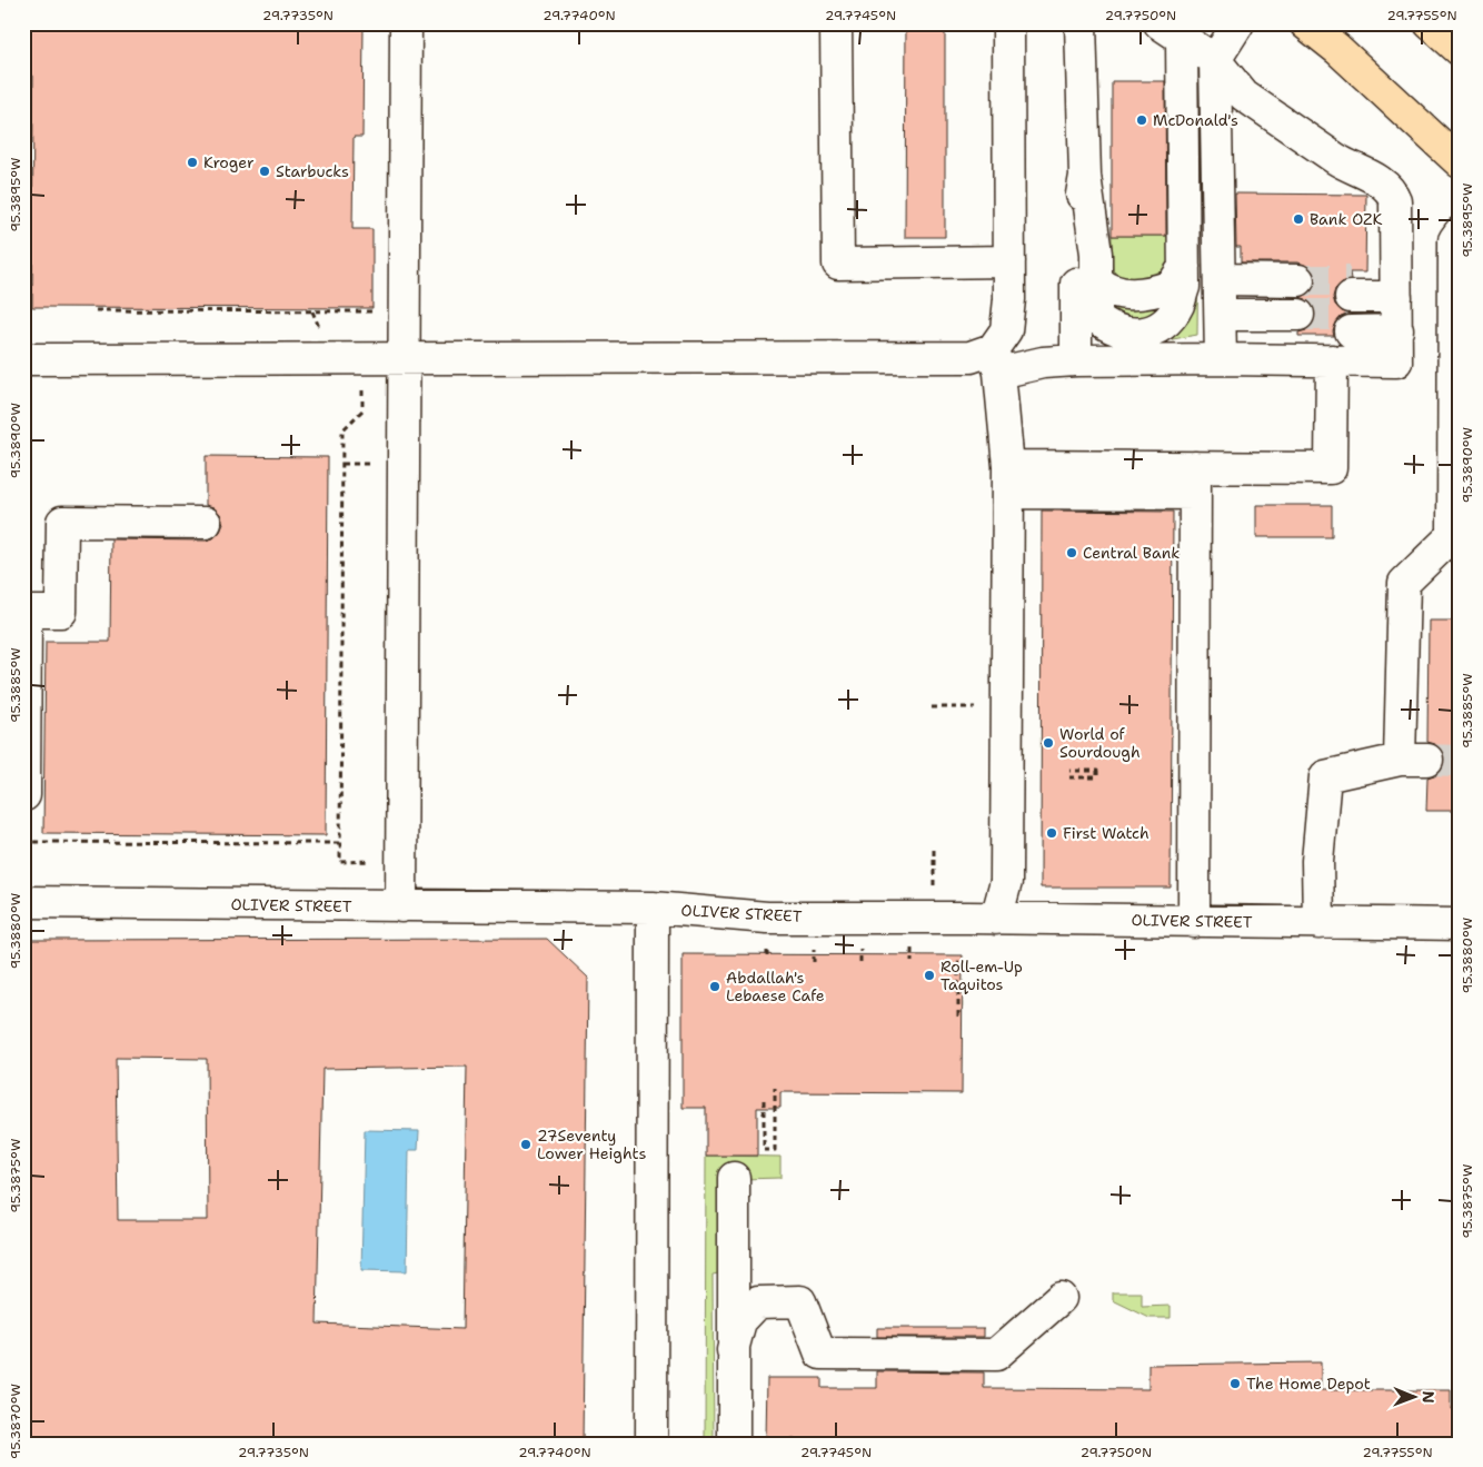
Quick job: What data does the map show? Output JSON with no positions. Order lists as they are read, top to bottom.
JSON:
{
  "streets": {
    "lane": ["OLIVER STREET"]
  },
  "places": [
    "McDonald's",
    "Kroger",
    "Starbucks",
    "Bank OZK",
    "Central Bank",
    "World of Sourdough",
    "First Watch",
    "Roll-em-Up Taquitos",
    "Abdallah's Lebaese Cafe",
    "27Seventy Lower Heights",
    "The Home Depot"
  ],
  "north": "right",
  "coordinates": [
    "29.7735°N",
    "29.7740°N",
    "29.7745°N",
    "29.7750°N",
    "29.7755°N",
    "95.3895°W",
    "95.3890°W",
    "95.3885°W",
    "95.3880°W",
    "95.3875°W",
    "95.3870°W"
  ]
}
